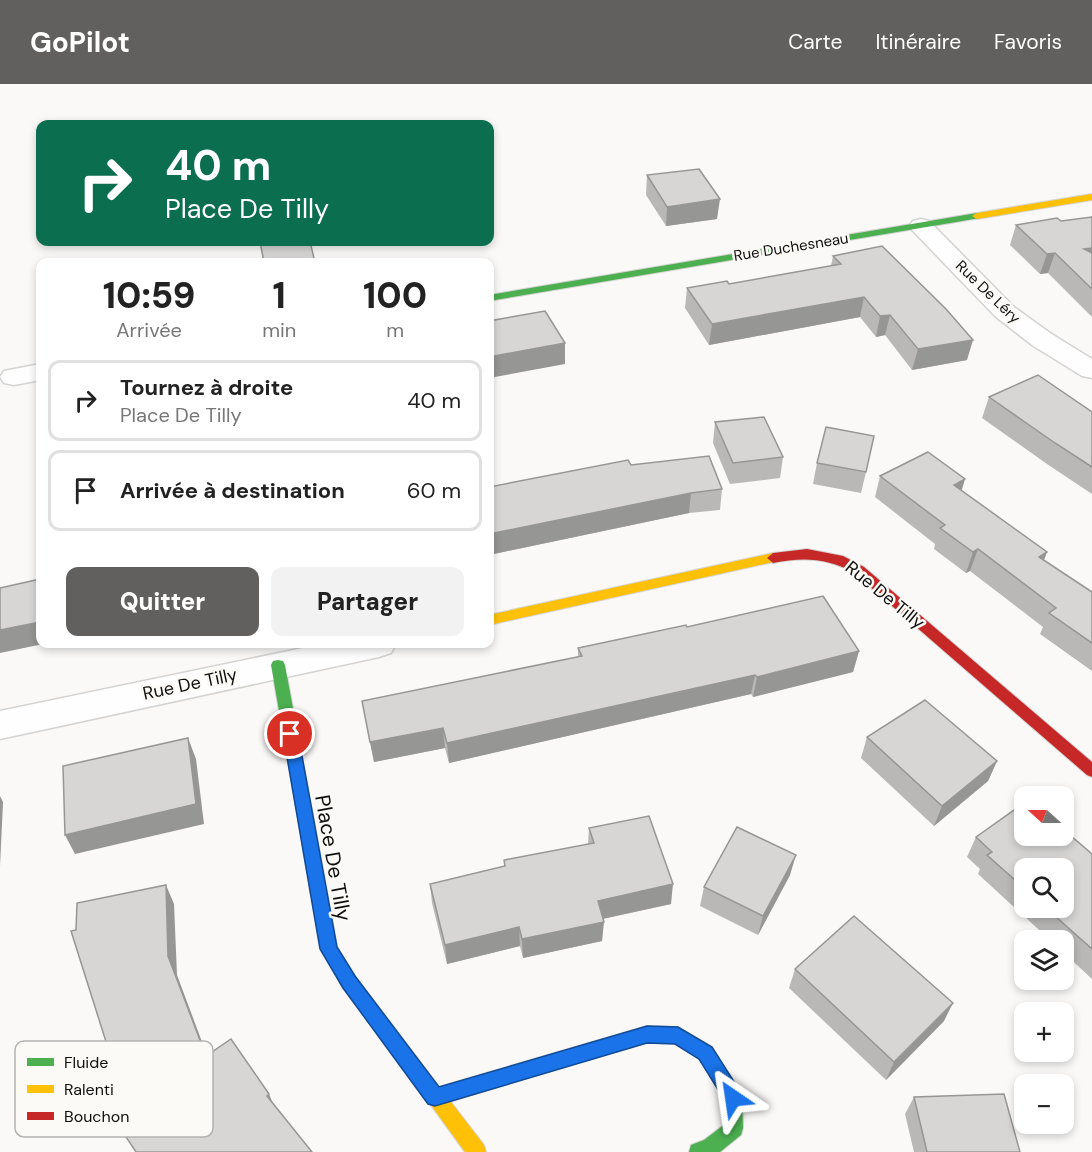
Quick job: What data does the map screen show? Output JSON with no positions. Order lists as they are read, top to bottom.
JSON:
{
  "streets": {
    "street": [
      "Rue Duchesneau",
      "Rue De Léry",
      "Rue De Tilly",
      "Place De Tilly"
    ]
  },
  "crossings": [
    ["Rue Duchesneau", "Rue De Léry"],
    ["Rue De Tilly", "Place De Tilly"]
  ],
  "legend": ["Fluide", "Ralenti", "Bouchon"],
  "north": "left",
  "page": {
    "header": "GoPilot",
    "nav": ["Carte", "Itinéraire", "Favoris"],
    "turn": ["40 m", "Place De Tilly"],
    "eta": [
      "10:59",
      "Arrivée",
      "1",
      "min",
      "100",
      "m"
    ],
    "list": [
      {
        "name": "Tournez à droite",
        "note": "Place De Tilly",
        "value": "40 m"
      },
      {
        "name": "Arrivée à destination",
        "value": "60 m"
      }
    ],
    "buttons": ["Quitter", "Partager"],
    "map_buttons": ["+", "−"]
  }
}
